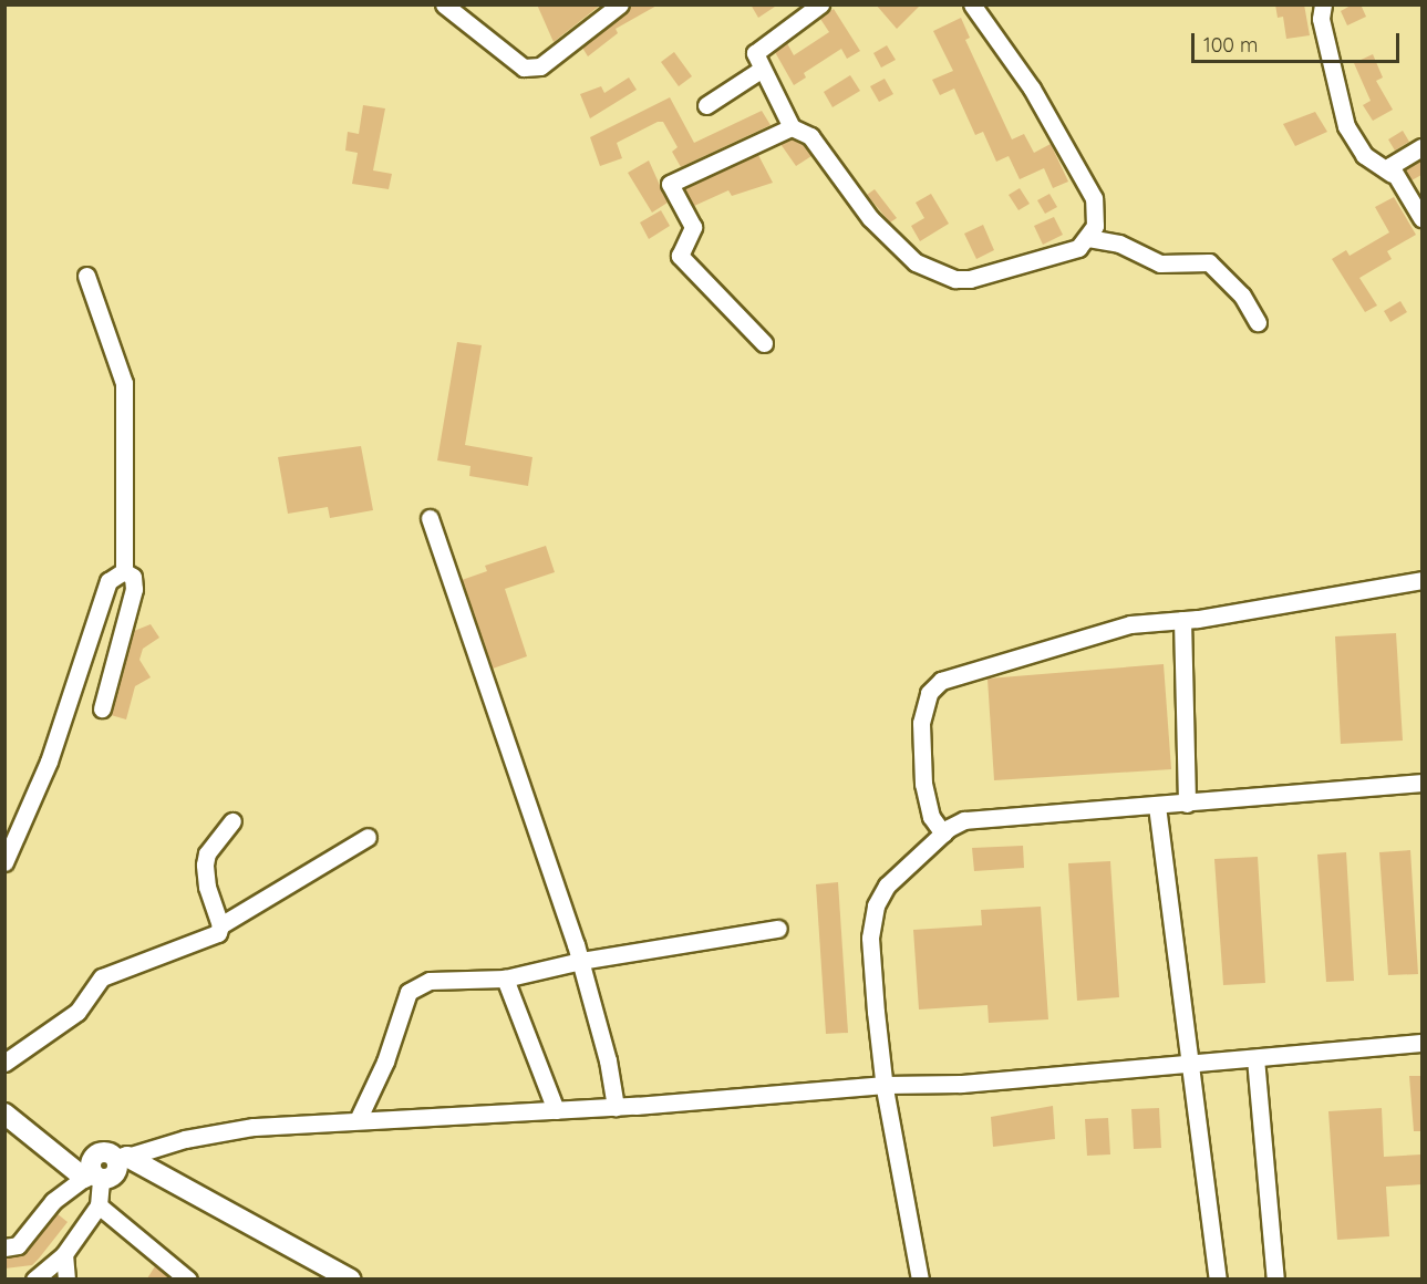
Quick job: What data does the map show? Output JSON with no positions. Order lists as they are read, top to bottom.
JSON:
{
  "scale_bar": "100 m"
}
